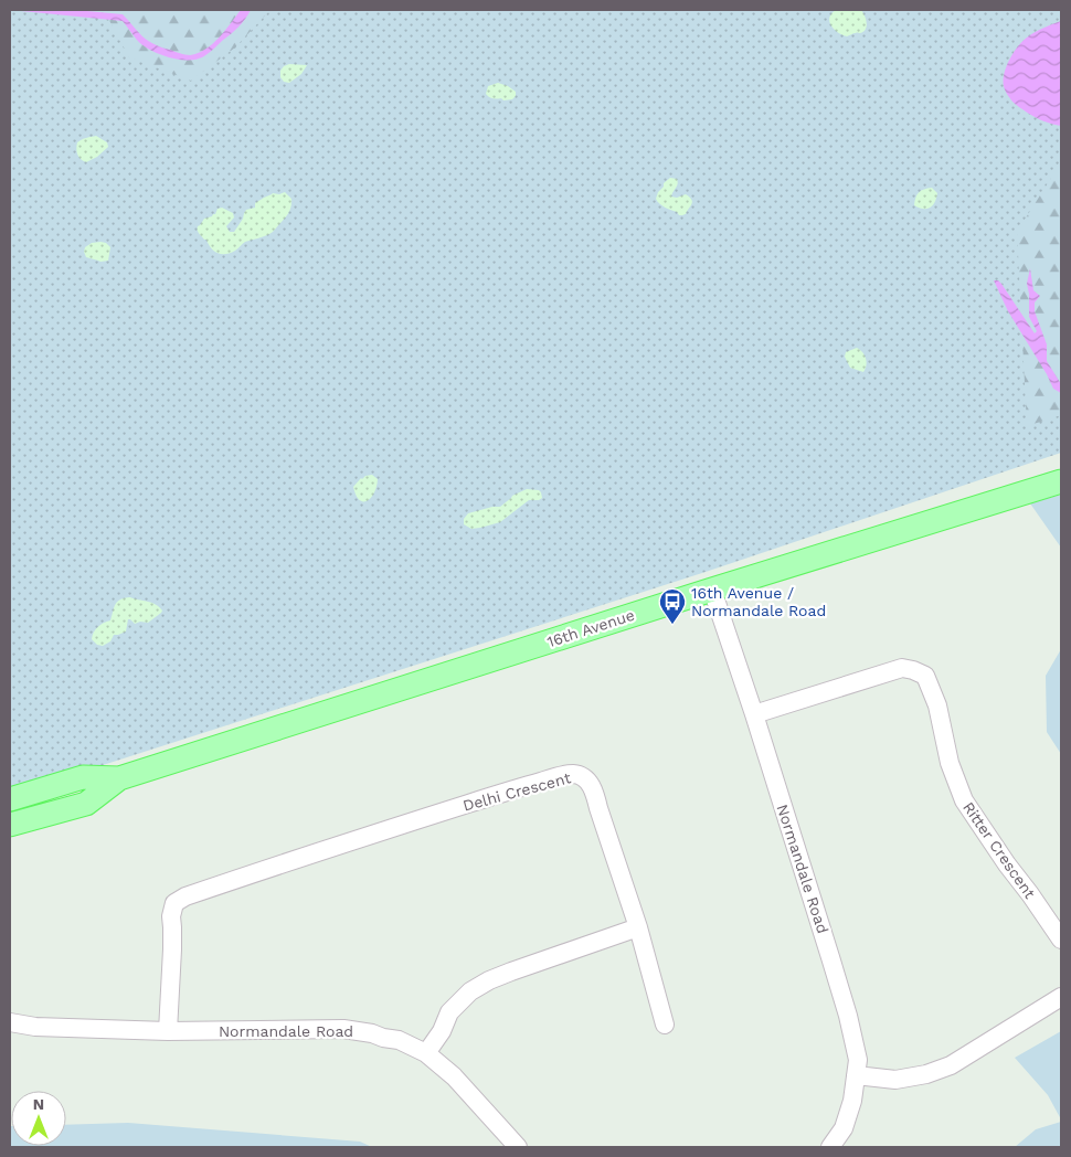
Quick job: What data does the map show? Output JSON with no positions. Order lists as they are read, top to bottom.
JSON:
{
  "streets": {
    "main road": ["16th Avenue"],
    "street": ["Delhi Crescent", "Ritter Crescent", "Normandale Road"]
  },
  "crossings": [
    ["16th Avenue", "Normandale Road"],
    ["Delhi Crescent", "Normandale Road"],
    ["Ritter Crescent", "Normandale Road"]
  ],
  "places": {
    "bus stop": ["16th Avenue / Normandale Road"]
  },
  "north": "top"
}
